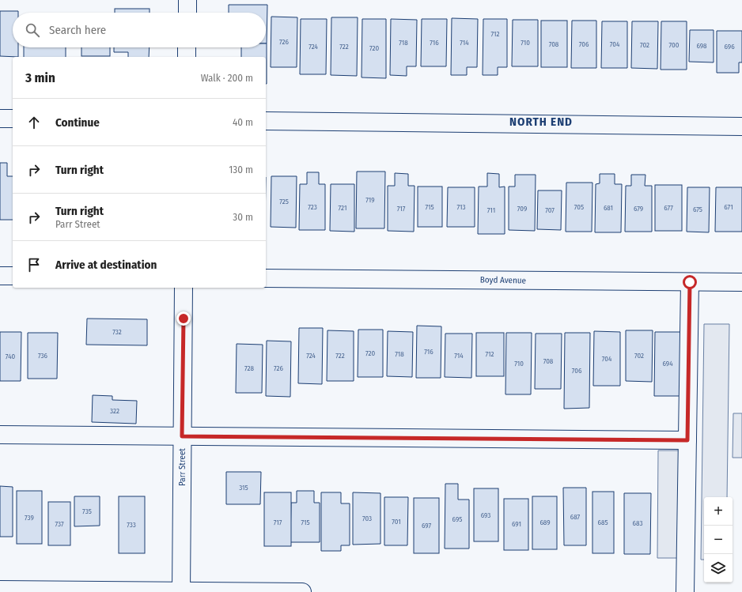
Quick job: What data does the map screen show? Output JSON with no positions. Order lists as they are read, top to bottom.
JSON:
{
  "streets": {
    "street": ["Boyd Avenue", "Parr Street"]
  },
  "districts": ["NORTH END"],
  "house_numbers": [
    "712",
    "726",
    "718",
    "716",
    "714",
    "710",
    "708",
    "706",
    "704",
    "702",
    "700",
    "698",
    "724",
    "722",
    "696",
    "720",
    "719",
    "725",
    "723",
    "715",
    "713",
    "705",
    "671",
    "721",
    "681",
    "677",
    "717",
    "709",
    "679",
    "675",
    "711",
    "707",
    "732",
    "716",
    "720",
    "718",
    "712",
    "736",
    "724",
    "722",
    "714",
    "702",
    "740",
    "704",
    "708",
    "710",
    "694",
    "728",
    "726",
    "706",
    "322",
    "315",
    "735",
    "693",
    "687",
    "739",
    "703",
    "695",
    "701",
    "717",
    "715",
    "689",
    "685",
    "683",
    "737",
    "691",
    "733",
    "697"
  ],
  "page": {
    "search": "Search here",
    "heading": ["3 min", "Walk · 200 m"],
    "list": [
      ["Continue", "40 m"],
      ["Turn right", "130 m"],
      ["Turn right", "Parr Street", "30 m"],
      "Arrive at destination"
    ],
    "map_buttons": ["+", "−"]
  }
}
